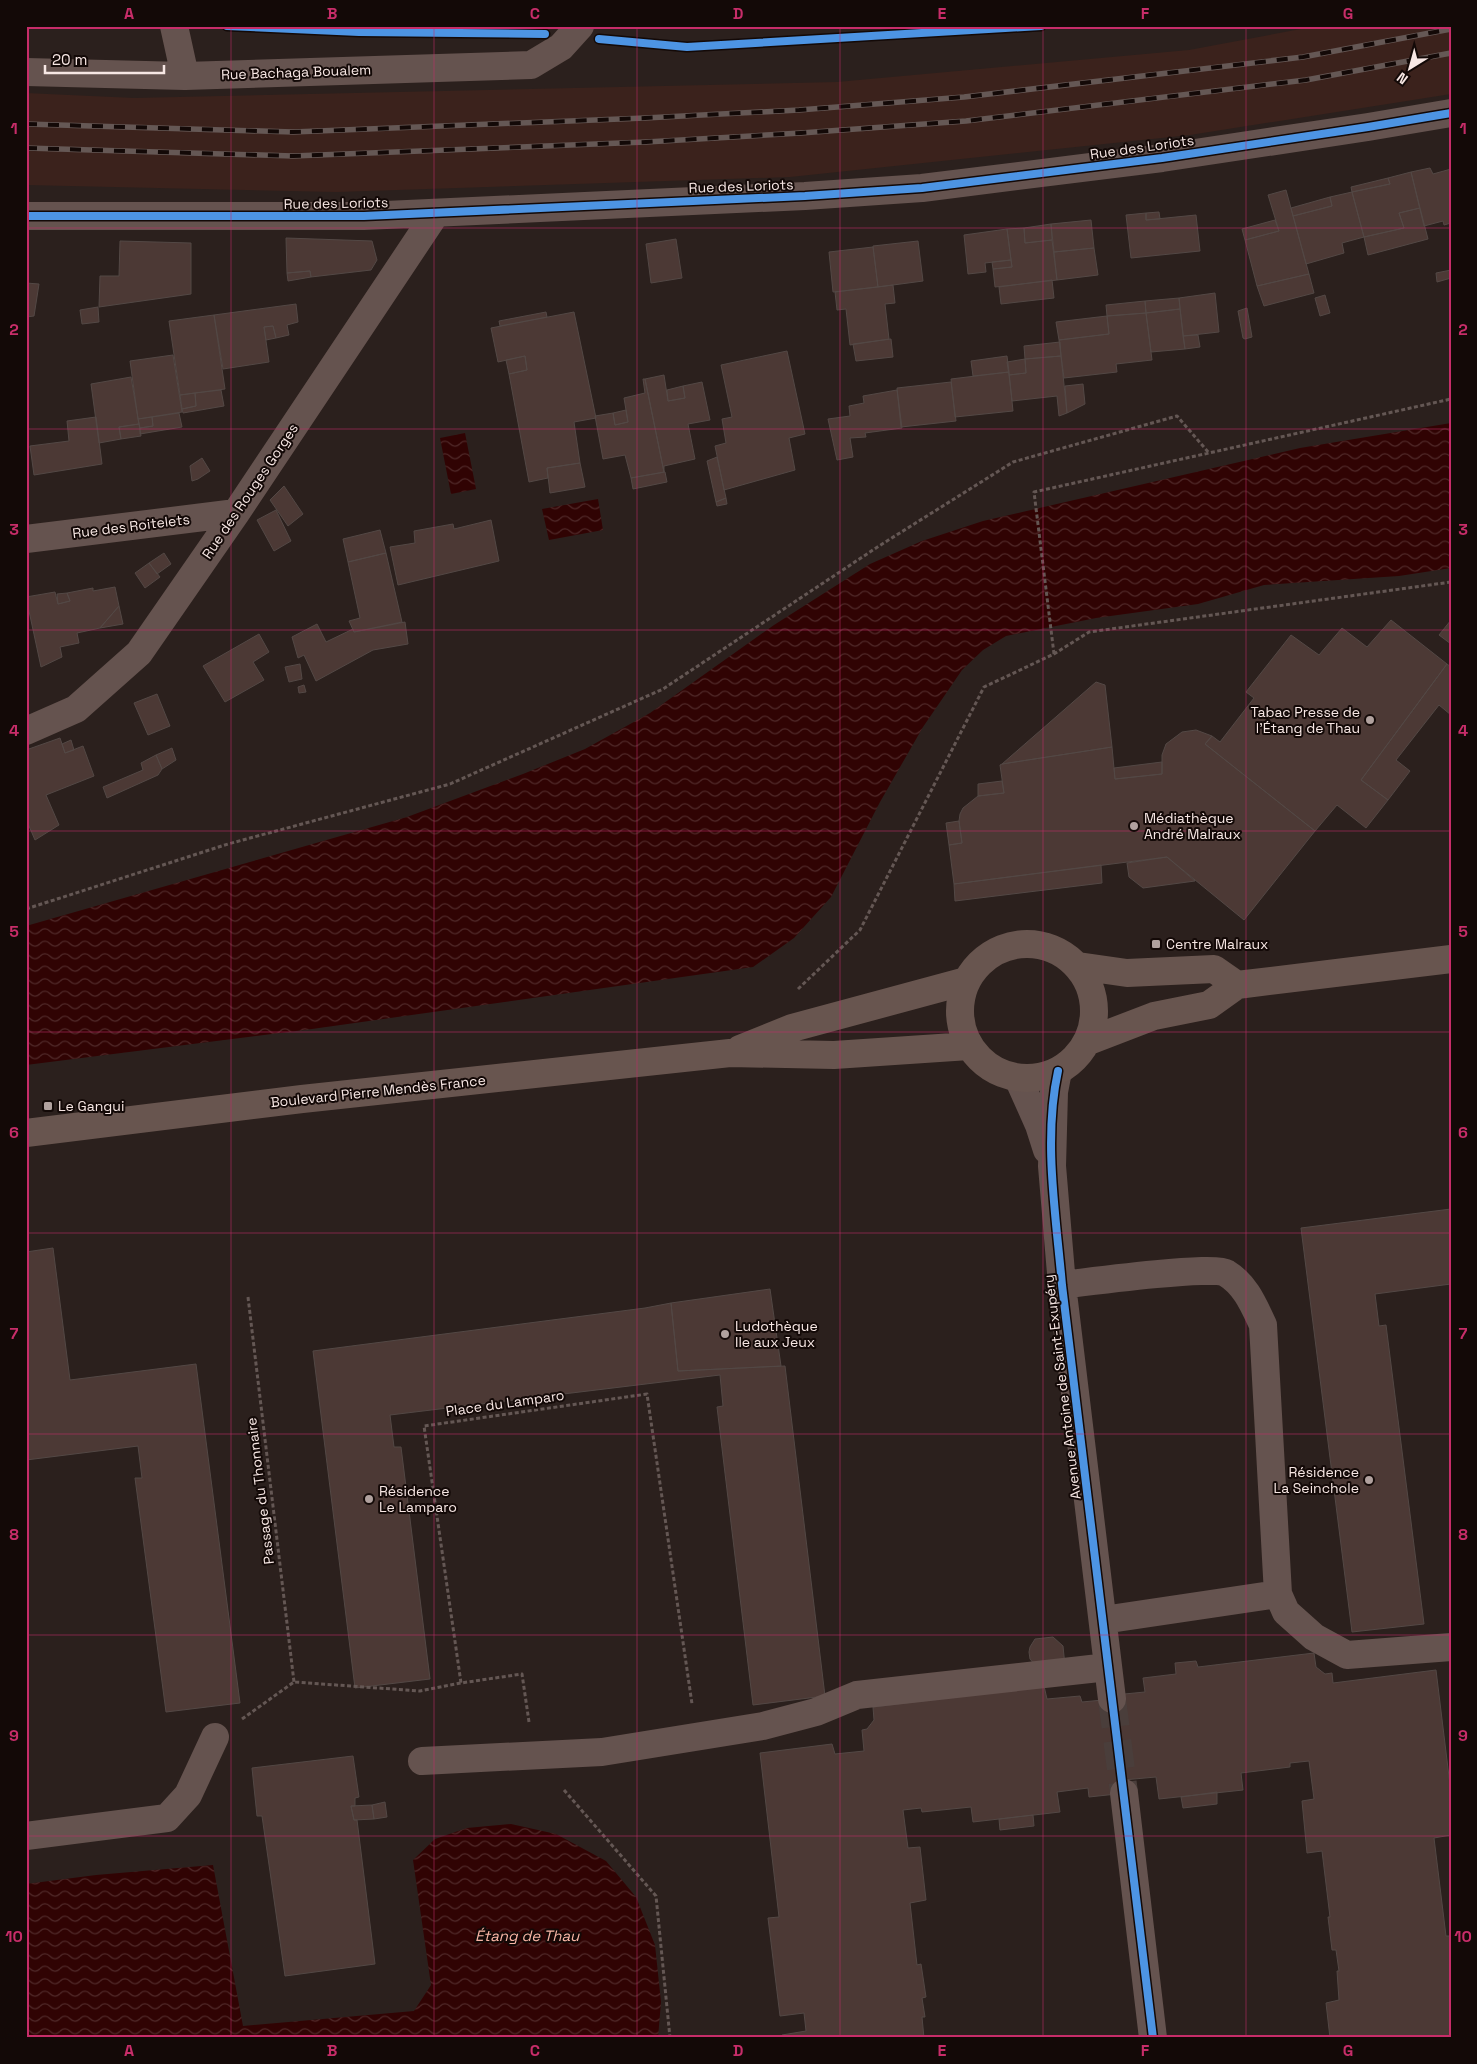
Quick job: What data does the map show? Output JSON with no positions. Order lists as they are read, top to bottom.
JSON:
{
  "streets": {
    "street": [
      "Rue Bachaga Boualem",
      "Rue des Loriots",
      "Rue des Rouges Gorges",
      "Rue des Roitelets",
      "Boulevard Pierre Mendès France",
      "Avenue Antoine de Saint-Exupéry"
    ],
    "path": ["Place du Lamparo", "Passage du Thonnaire"]
  },
  "crossings": [
    ["Rue des Loriots", "Rue des Rouges Gorges"],
    ["Rue des Rouges Gorges", "Rue des Roitelets"],
    ["Boulevard Pierre Mendès France", "Avenue Antoine de Saint-Exupéry"]
  ],
  "water": ["Étang de Thau"],
  "places": {
    "other": [
      "Tabac Presse de l'Étang de Thau",
      "Médiathèque André Malraux",
      "Ludothèque Ile aux Jeux",
      "Résidence La Seinchole",
      "Résidence Le Lamparo"
    ],
    "transit": ["Centre Malraux", "Le Gangui"]
  },
  "scale_bar": "20 m",
  "north": "bottom left",
  "grid": {
    "columns": [
      "A",
      "B",
      "C",
      "D",
      "E",
      "F",
      "G"
    ],
    "rows": [
      "1",
      "2",
      "3",
      "4",
      "5",
      "6",
      "7",
      "8",
      "9",
      "10"
    ]
  }
}
